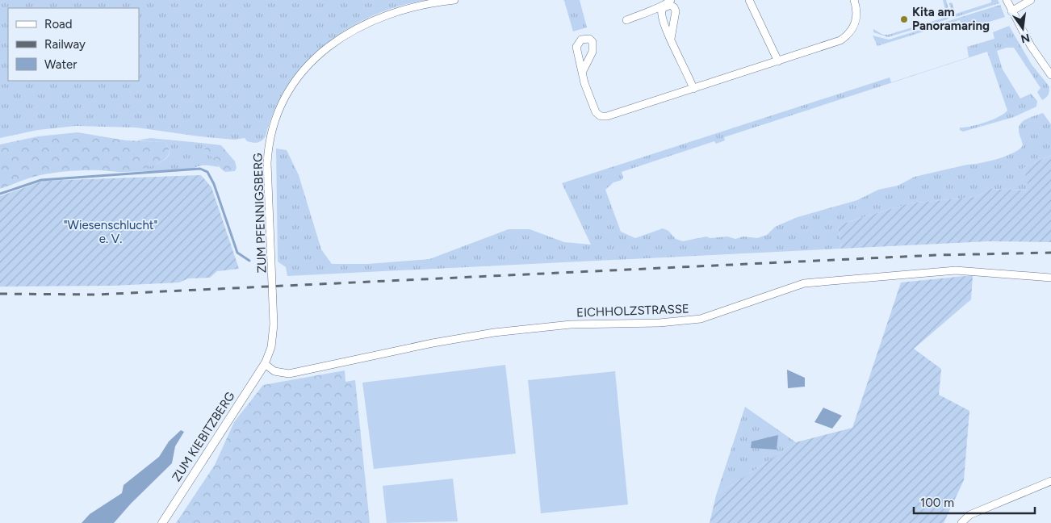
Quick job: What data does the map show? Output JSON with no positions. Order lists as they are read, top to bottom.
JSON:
{
  "streets": {
    "street": ["ZUM PFENNIGSBERG", "EICHHOLZSTRASSE", "ZUM KIEBITZBERG"]
  },
  "crossings": [
    ["ZUM PFENNIGSBERG", "EICHHOLZSTRASSE"],
    ["ZUM PFENNIGSBERG", "ZUM KIEBITZBERG"],
    ["EICHHOLZSTRASSE", "ZUM KIEBITZBERG"]
  ],
  "parks": ["\"Wiesenschlucht\" e. V."],
  "places": ["Kita am Panoramaring"],
  "legend": ["Road", "Railway", "Water"],
  "scale_bar": "100 m",
  "north": "bottom"
}
